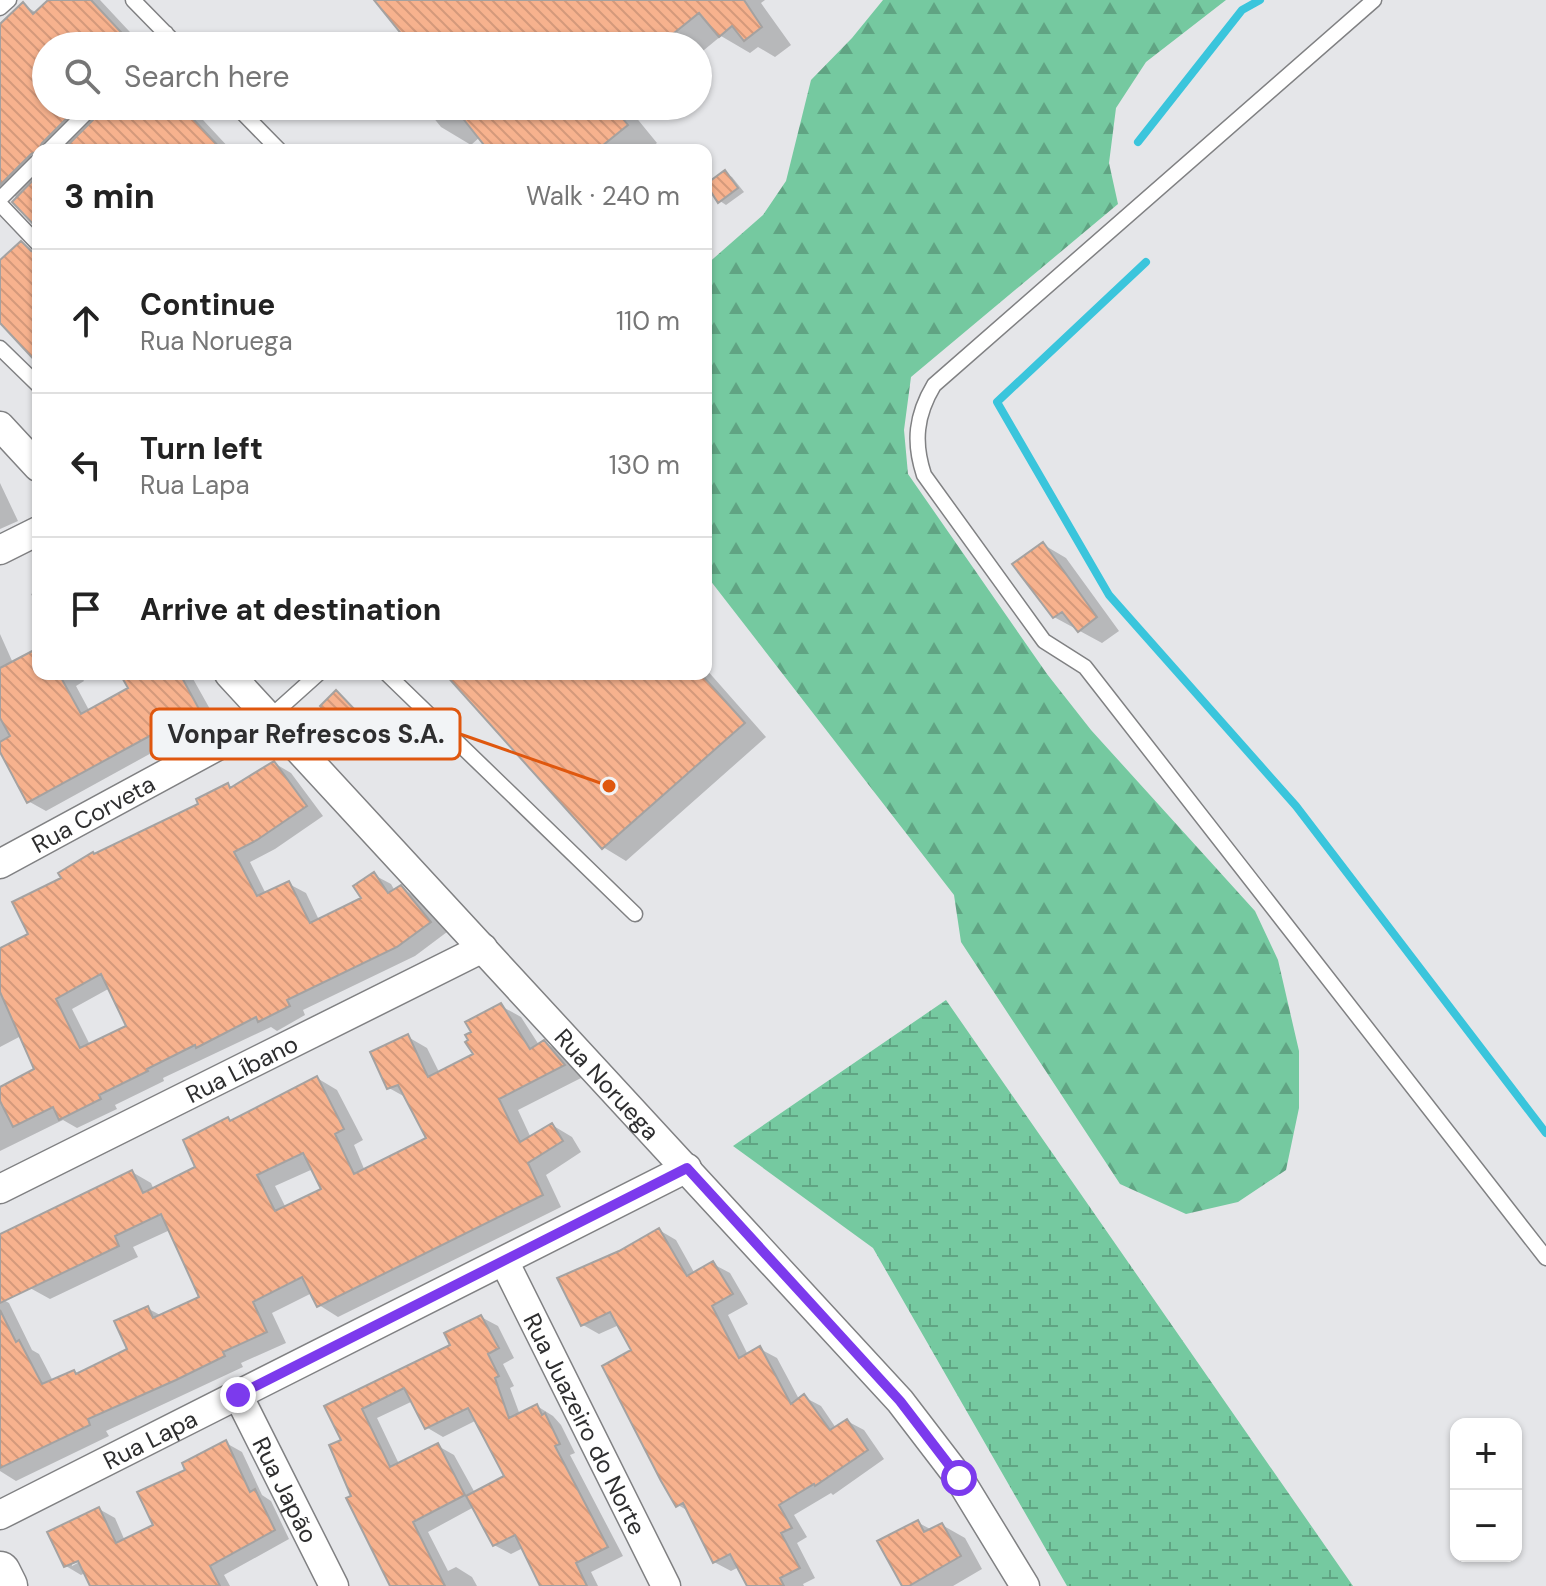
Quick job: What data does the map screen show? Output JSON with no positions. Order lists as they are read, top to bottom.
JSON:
{
  "streets": {
    "street": [
      "Rua Corveta",
      "Rua Líbano",
      "Rua Noruega",
      "Rua Juazeiro do Norte",
      "Rua Lapa",
      "Rua Japão"
    ]
  },
  "crossings": [
    ["Rua Corveta", "Rua Noruega"],
    ["Rua Líbano", "Rua Noruega"],
    ["Rua Noruega", "Rua Lapa"],
    ["Rua Juazeiro do Norte", "Rua Lapa"],
    ["Rua Lapa", "Rua Japão"]
  ],
  "places": ["Vonpar Refrescos S.A."],
  "page": {
    "search": "Search here",
    "heading": ["3 min", "Walk · 240 m"],
    "list": [
      ["Continue", "Rua Noruega", "110 m"],
      ["Turn left", "Rua Lapa", "130 m"],
      "Arrive at destination"
    ],
    "map_buttons": ["+", "−"]
  }
}
